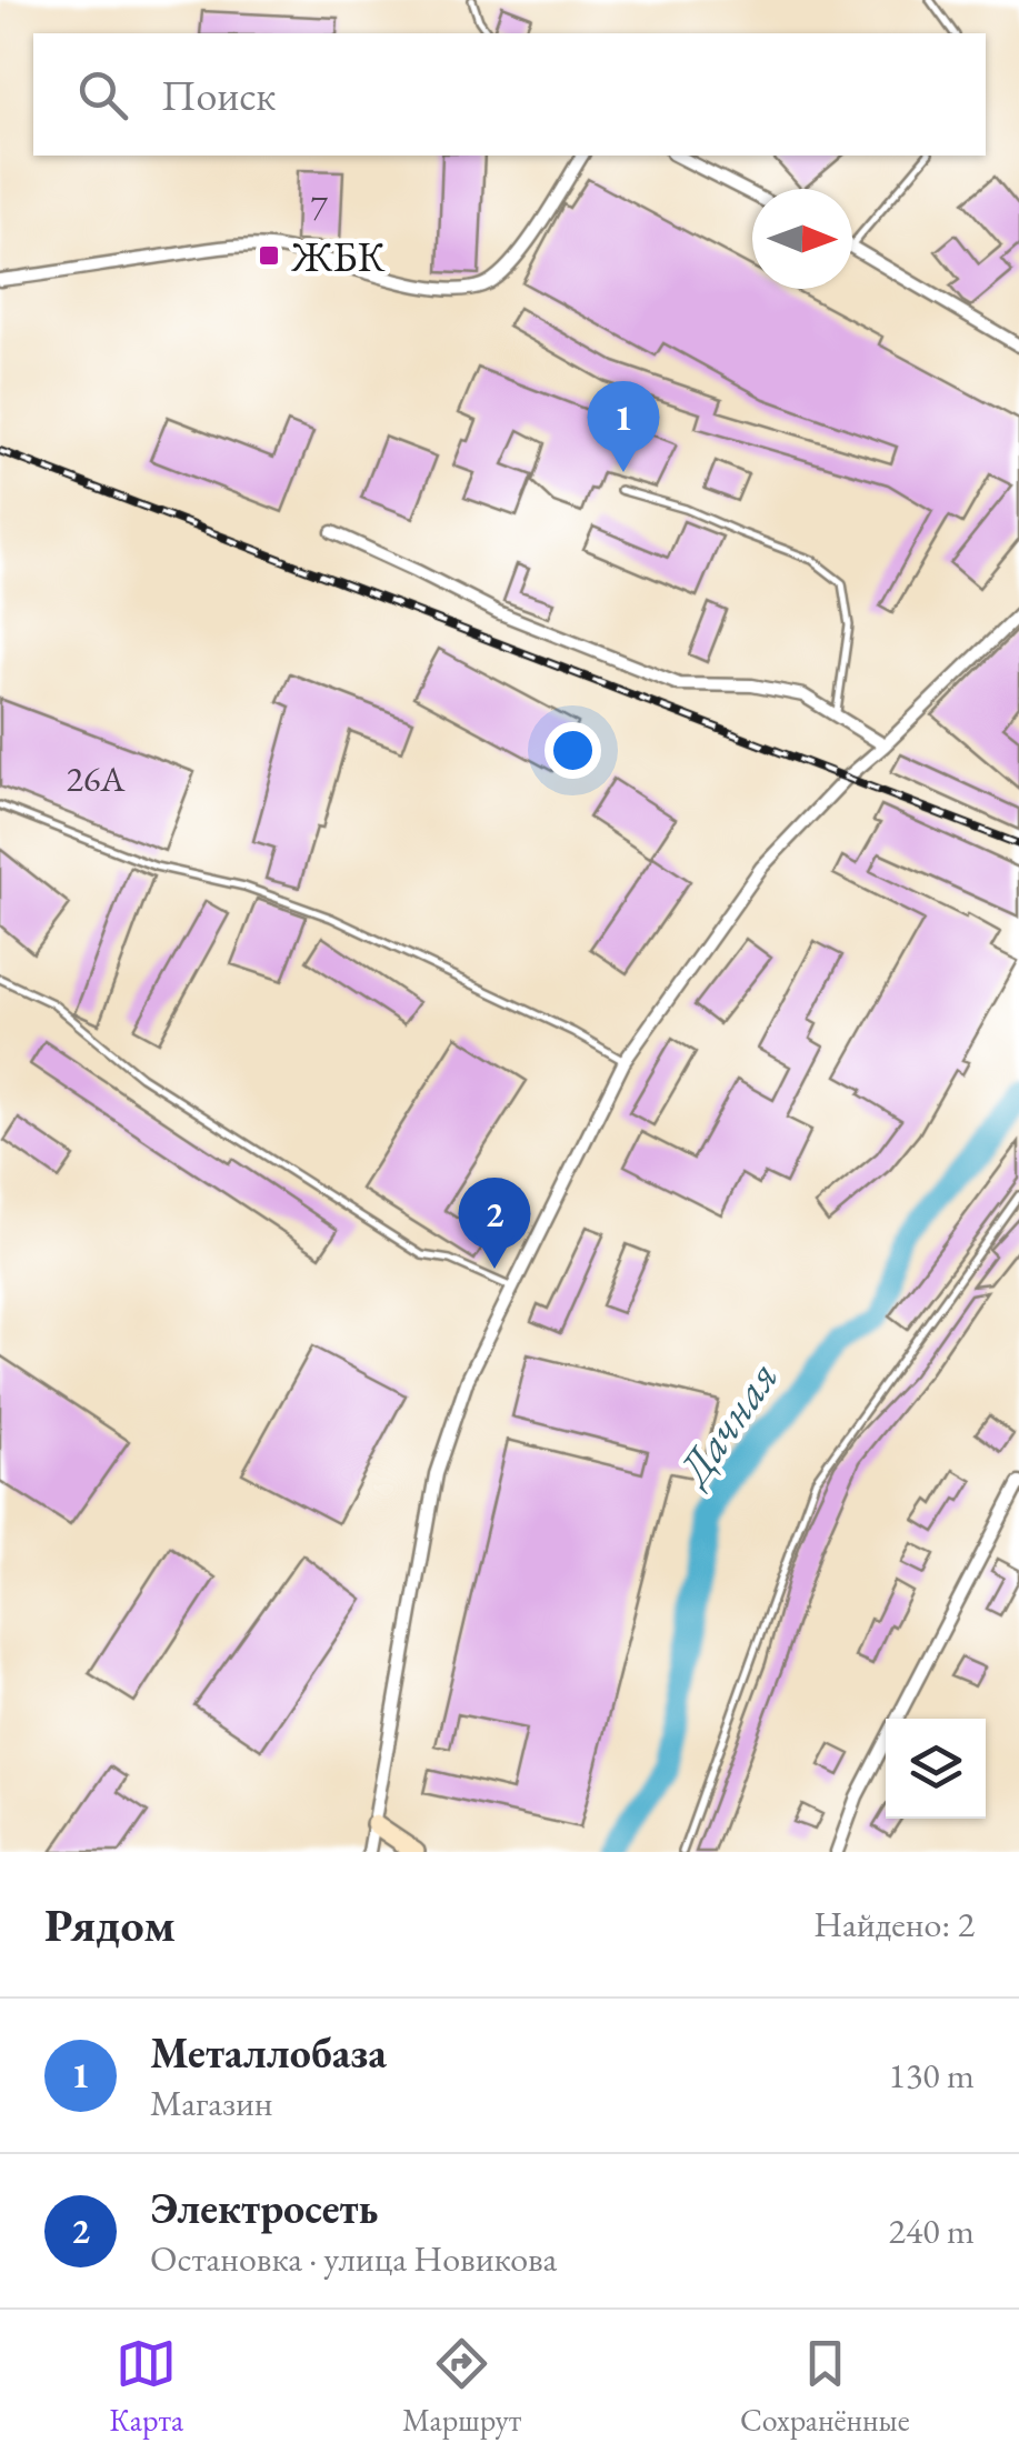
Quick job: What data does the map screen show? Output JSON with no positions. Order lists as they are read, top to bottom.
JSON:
{
  "water": ["Дачная"],
  "places": {
    "transit": ["ЖБК"]
  },
  "house_numbers": ["7", "26А"],
  "north": "right",
  "page": {
    "search": "Поиск",
    "pins": ["1", "2"],
    "heading": ["Рядом", "Найдено: 2"],
    "list": [
      {
        "mark": "1",
        "name": "Металлобаза",
        "note": "Магазин",
        "value": "130 m"
      },
      {
        "mark": "2",
        "name": "Электросеть",
        "note": "Остановка · улица Новикова",
        "value": "240 m"
      }
    ],
    "nav": ["Карта", "Маршрут", "Сохранённые"]
  }
}
